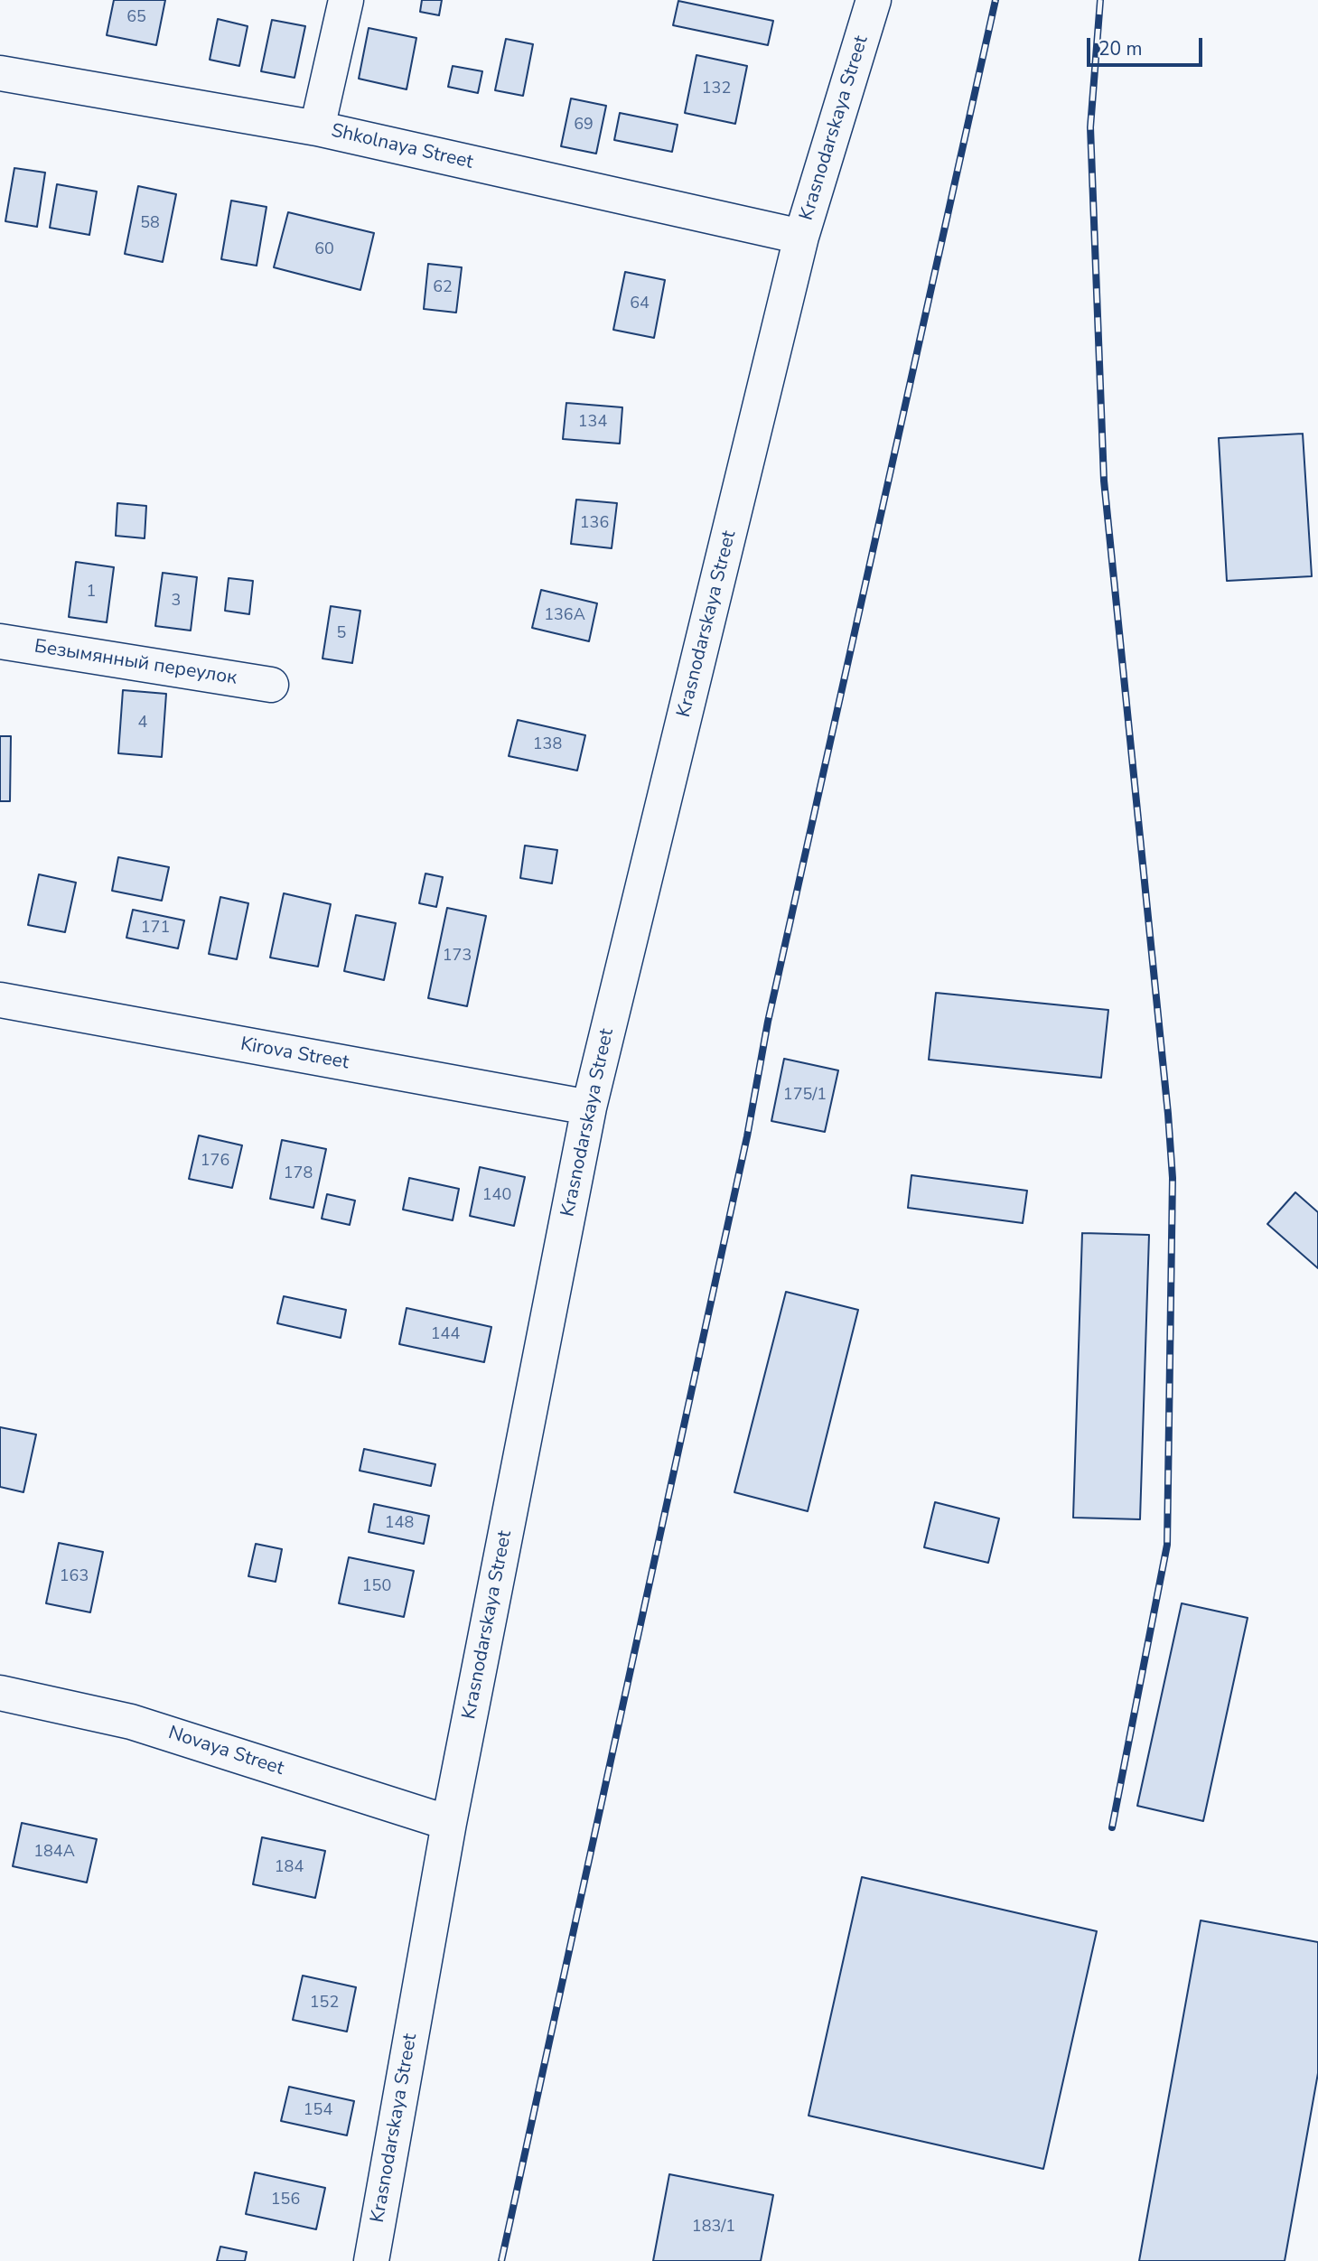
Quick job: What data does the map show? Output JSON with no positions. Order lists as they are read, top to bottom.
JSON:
{
  "streets": {
    "street": [
      "Krasnodarskaya Street",
      "Shkolnaya Street",
      "Безымянный переулок",
      "Kirova Street",
      "Novaya Street"
    ]
  },
  "crossings": [
    ["Krasnodarskaya Street", "Shkolnaya Street"],
    ["Krasnodarskaya Street", "Kirova Street"],
    ["Krasnodarskaya Street", "Novaya Street"]
  ],
  "house_numbers": [
    "65",
    "132",
    "69",
    "58",
    "60",
    "62",
    "64",
    "134",
    "136",
    "1",
    "3",
    "136А",
    "5",
    "4",
    "138",
    "171",
    "173",
    "175/1",
    "176",
    "178",
    "140",
    "144",
    "148",
    "163",
    "150",
    "184А",
    "184",
    "152",
    "154",
    "156",
    "183/1"
  ],
  "scale_bar": "20 m"
}
